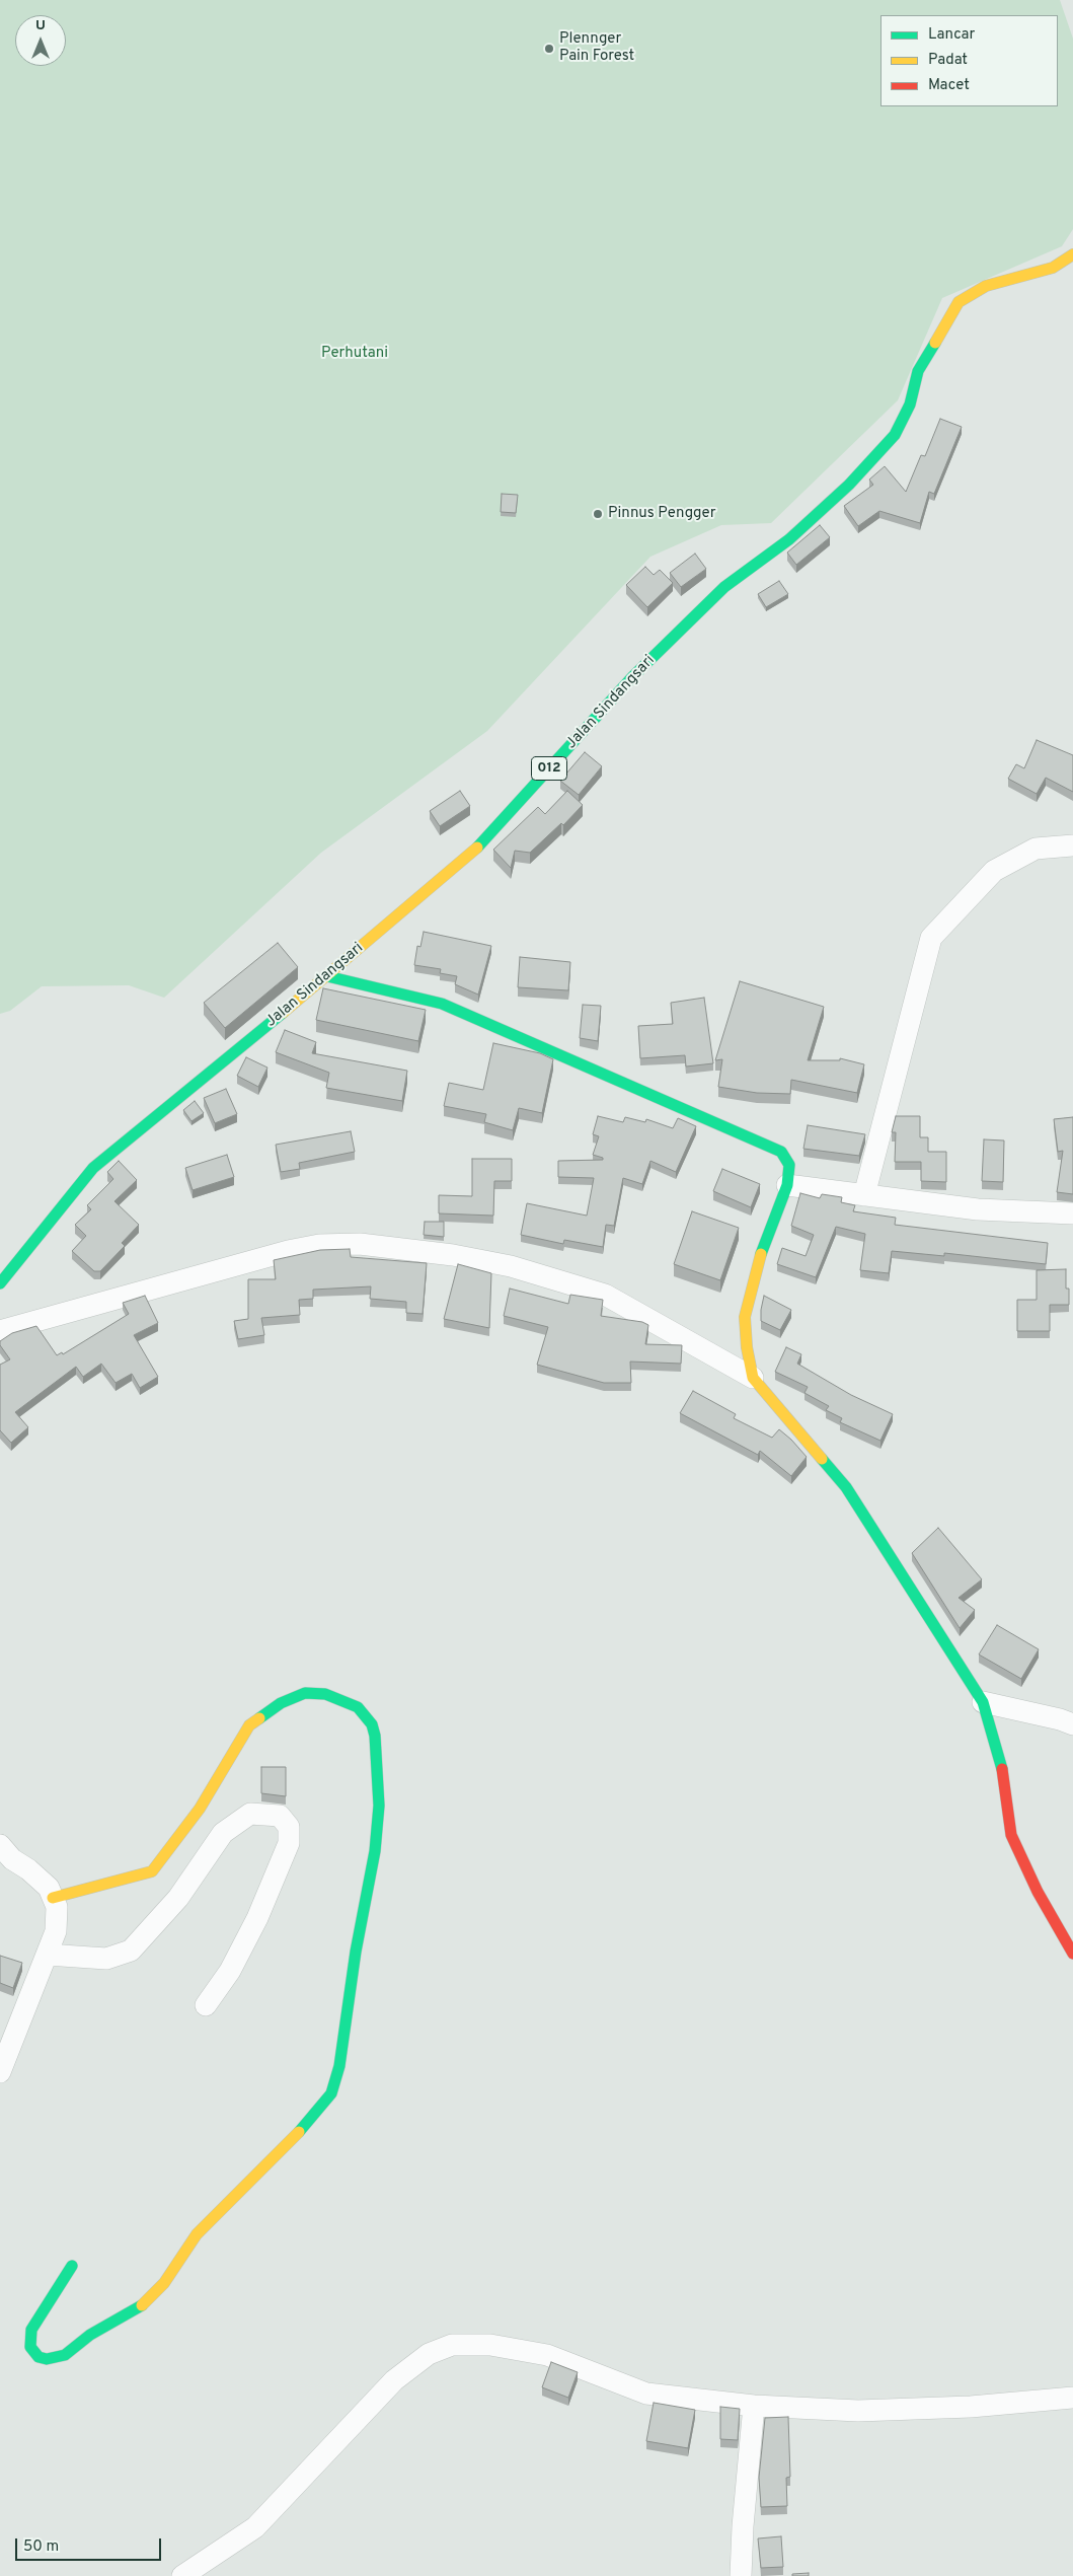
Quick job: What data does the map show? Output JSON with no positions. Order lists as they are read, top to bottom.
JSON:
{
  "streets": {
    "street": ["Jalan Sindangsari", "012"]
  },
  "parks": ["Perhutani"],
  "places": ["Plennger Pain Forest", "Pinnus Pengger"],
  "legend": ["Lancar", "Padat", "Macet"],
  "scale_bar": "50 m",
  "north": "top"
}
